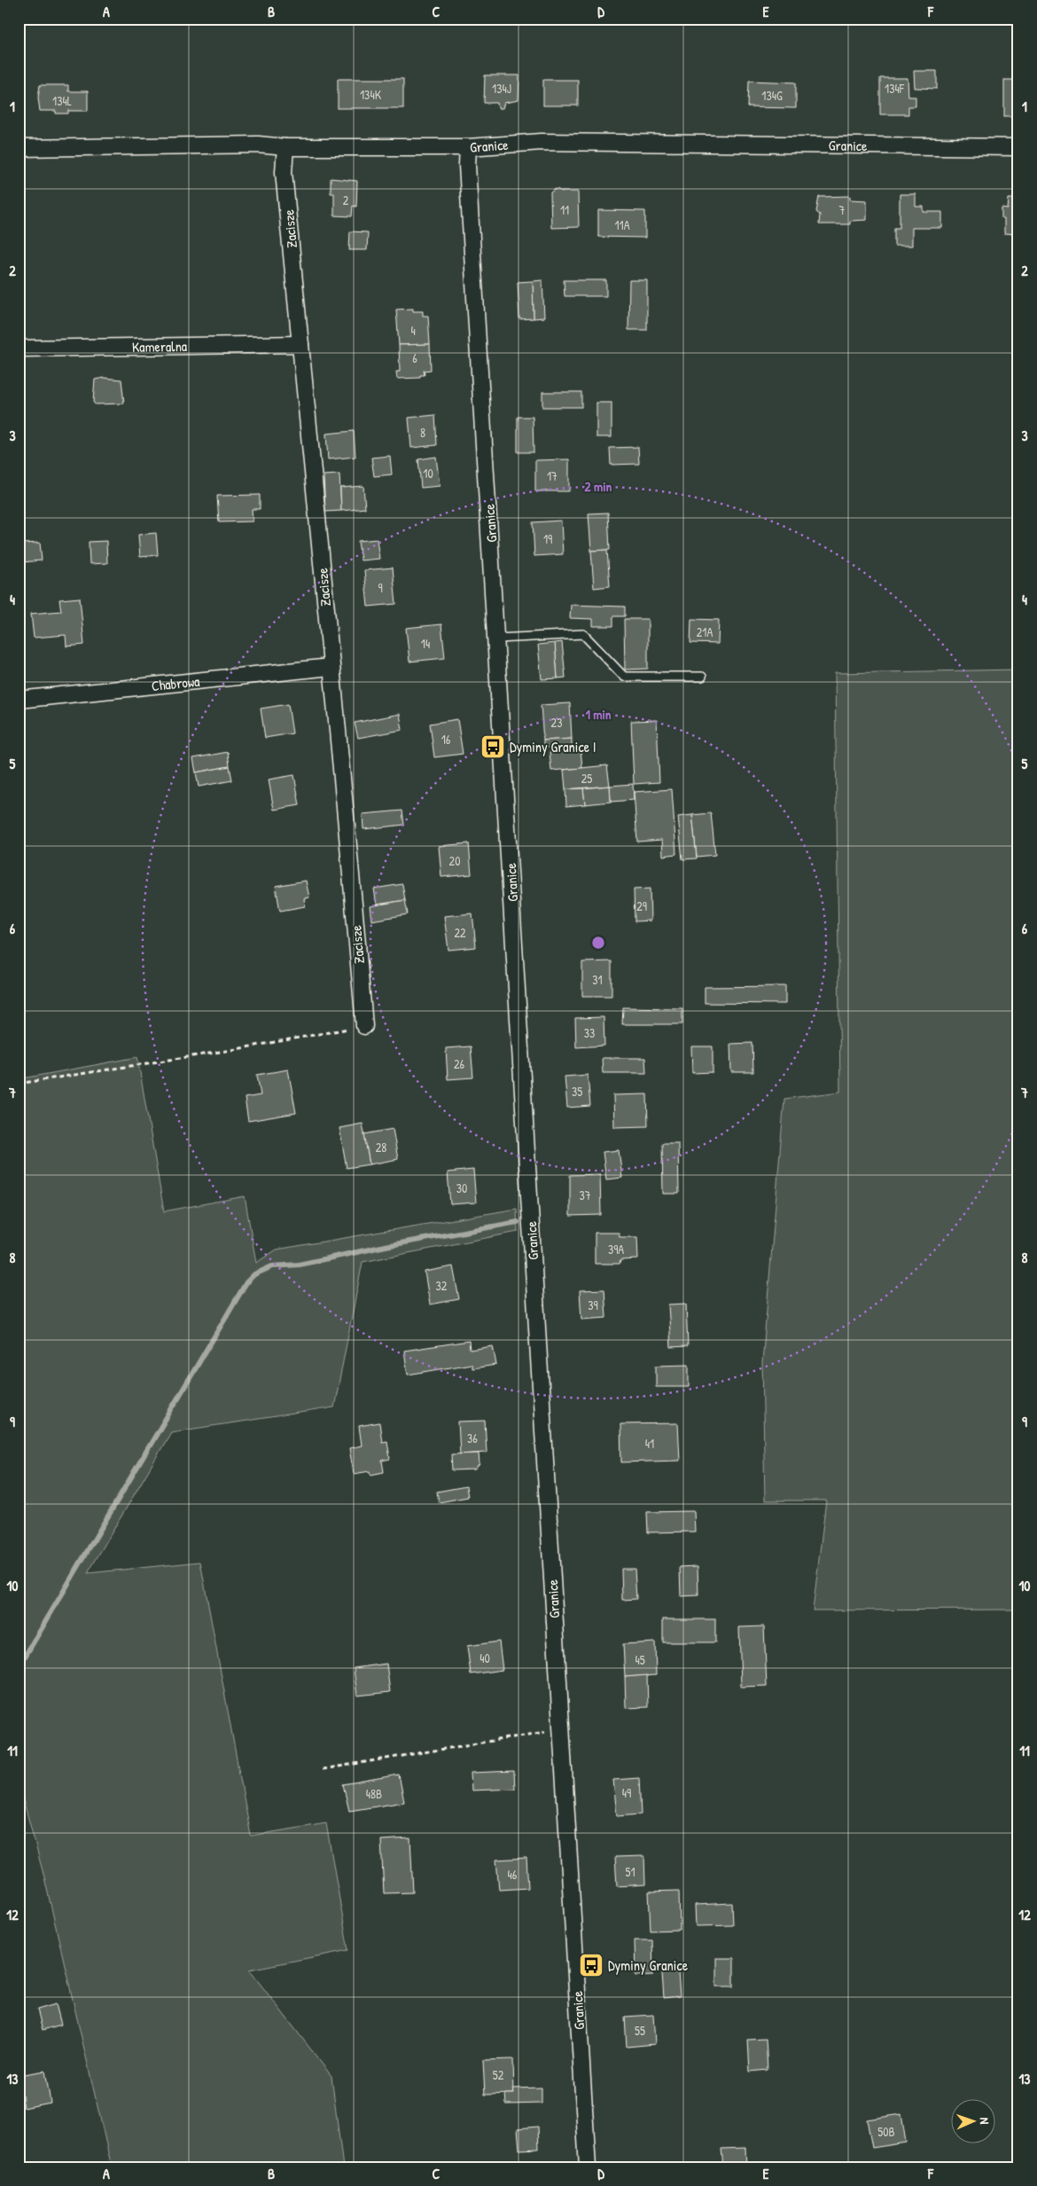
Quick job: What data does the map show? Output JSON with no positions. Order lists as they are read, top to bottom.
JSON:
{
  "streets": {
    "street": [
      "Granice",
      "Zacisze",
      "Kameralna",
      "Chabrowa"
    ]
  },
  "crossings": [
    ["Zacisze", "Kameralna"],
    ["Zacisze", "Chabrowa"]
  ],
  "places": {
    "bus stop": ["Dyminy Granice I", "Dyminy Granice"]
  },
  "house_numbers": [
    "134J",
    "134F",
    "134K",
    "134G",
    "134L",
    "2",
    "11",
    "7",
    "11A",
    "4",
    "6",
    "8",
    "10",
    "17",
    "19",
    "9",
    "21A",
    "14",
    "23",
    "16",
    "25",
    "20",
    "29",
    "22",
    "31",
    "33",
    "26",
    "35",
    "28",
    "30",
    "37",
    "39A",
    "32",
    "39",
    "36",
    "41",
    "40",
    "45",
    "49",
    "48B",
    "51",
    "46",
    "55",
    "52",
    "50B"
  ],
  "north": "right",
  "grid": {
    "columns": [
      "A",
      "B",
      "C",
      "D",
      "E",
      "F"
    ],
    "rows": [
      "1",
      "2",
      "3",
      "4",
      "5",
      "6",
      "7",
      "8",
      "9",
      "10",
      "11",
      "12",
      "13"
    ]
  },
  "rings": ["2 min", "1 min"]
}
